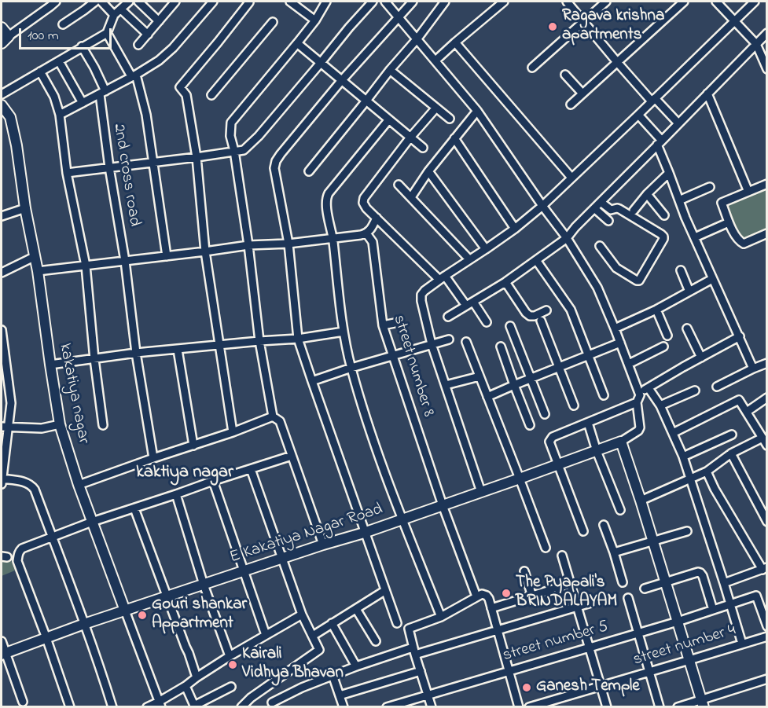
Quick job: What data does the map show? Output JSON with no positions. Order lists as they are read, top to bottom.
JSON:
{
  "streets": {
    "street": [
      "2nd cross road",
      "street number 8",
      "kakatiya nagar",
      "E Kakatiya Nagar Road",
      "street number 5",
      "street number 4"
    ]
  },
  "crossings": [
    ["street number 8", "E Kakatiya Nagar Road"],
    ["kakatiya nagar", "E Kakatiya Nagar Road"]
  ],
  "districts": ["kaktiya nagar"],
  "places": [
    "Ragava krishna apartments",
    "The Pyapali's BRINDALAYAM",
    "Gouri shankar Appartment",
    "Kairali Vidhya Bhavan",
    "Ganesh Temple"
  ],
  "scale_bar": "100 m"
}
